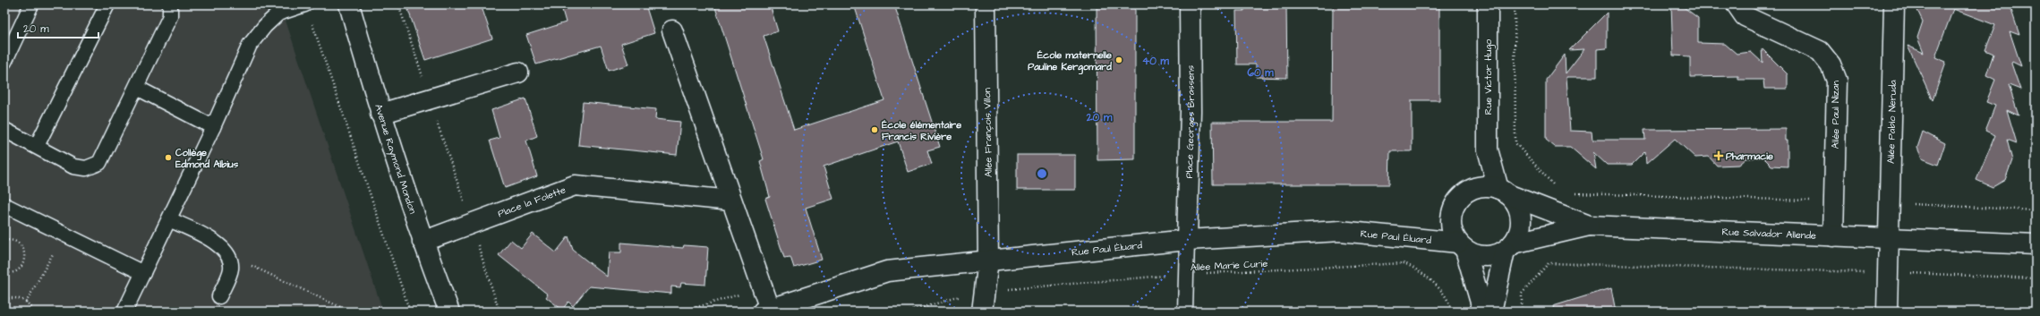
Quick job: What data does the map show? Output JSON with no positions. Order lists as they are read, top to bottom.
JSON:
{
  "streets": {
    "street": [
      "Rue Victor Hugo",
      "Allée Paul Nizan",
      "Place Georges Brassens",
      "Allée Pablo Neruda",
      "Allée François Villon",
      "Avenue Raymond Mondon",
      "Place la Folette",
      "Rue Salvador Allende",
      "Rue Paul Éluard"
    ],
    "path": ["Allée Marie Curie"]
  },
  "crossings": [
    ["Rue Victor Hugo", "Rue Salvador Allende"],
    ["Rue Victor Hugo", "Rue Paul Éluard"],
    ["Allée Paul Nizan", "Rue Salvador Allende"],
    ["Place Georges Brassens", "Rue Paul Éluard"],
    ["Allée Pablo Neruda", "Rue Salvador Allende"],
    ["Allée François Villon", "Rue Paul Éluard"],
    ["Allée François Villon", "Allée Marie Curie"],
    ["Avenue Raymond Mondon", "Place la Folette"],
    ["Rue Salvador Allende", "Rue Paul Éluard"]
  ],
  "places": {
    "other": ["École maternelle Pauline Kergomard", "École élémentaire Francis Rivière", "Collège Edmond Albius"],
    "health": ["Pharmacie"]
  },
  "scale_bar": "20 m",
  "rings": ["40 m", "60 m", "20 m"]
}
